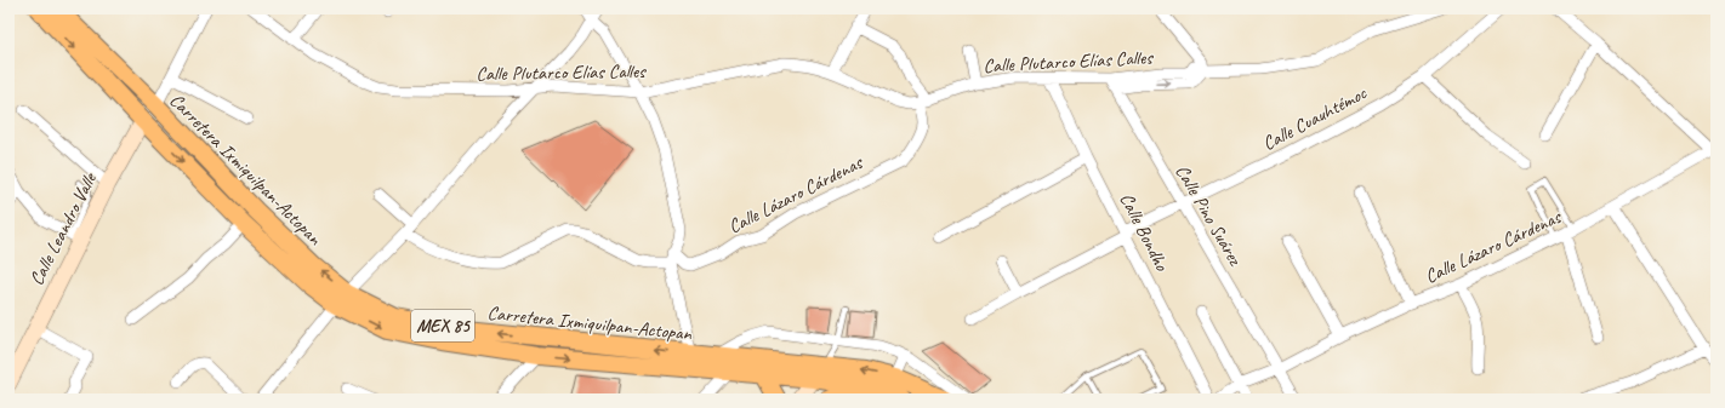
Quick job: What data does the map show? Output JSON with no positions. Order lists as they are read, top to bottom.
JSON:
{
  "streets": {
    "main road": ["Carretera Ixmiquilpan-Actopan", "MEX 85"],
    "street": [
      "Calle Plutarco Elías Calles",
      "Calle Cuauhtémoc",
      "Calle Lázaro Cárdenas",
      "Calle Pino Suárez",
      "Calle Leandro Valle",
      "Calle Bondho"
    ]
  },
  "crossings": [
    ["Calle Plutarco Elías Calles", "Calle Lázaro Cárdenas"],
    ["Calle Plutarco Elías Calles", "Calle Pino Suárez"],
    ["Calle Plutarco Elías Calles", "Calle Bondho"],
    ["Calle Cuauhtémoc", "Calle Pino Suárez"],
    ["Calle Cuauhtémoc", "Calle Bondho"],
    ["Carretera Ixmiquilpan-Actopan", "MEX 85"],
    ["Calle Lázaro Cárdenas", "Calle Pino Suárez"],
    ["Calle Leandro Valle", "MEX 85"]
  ]
}
